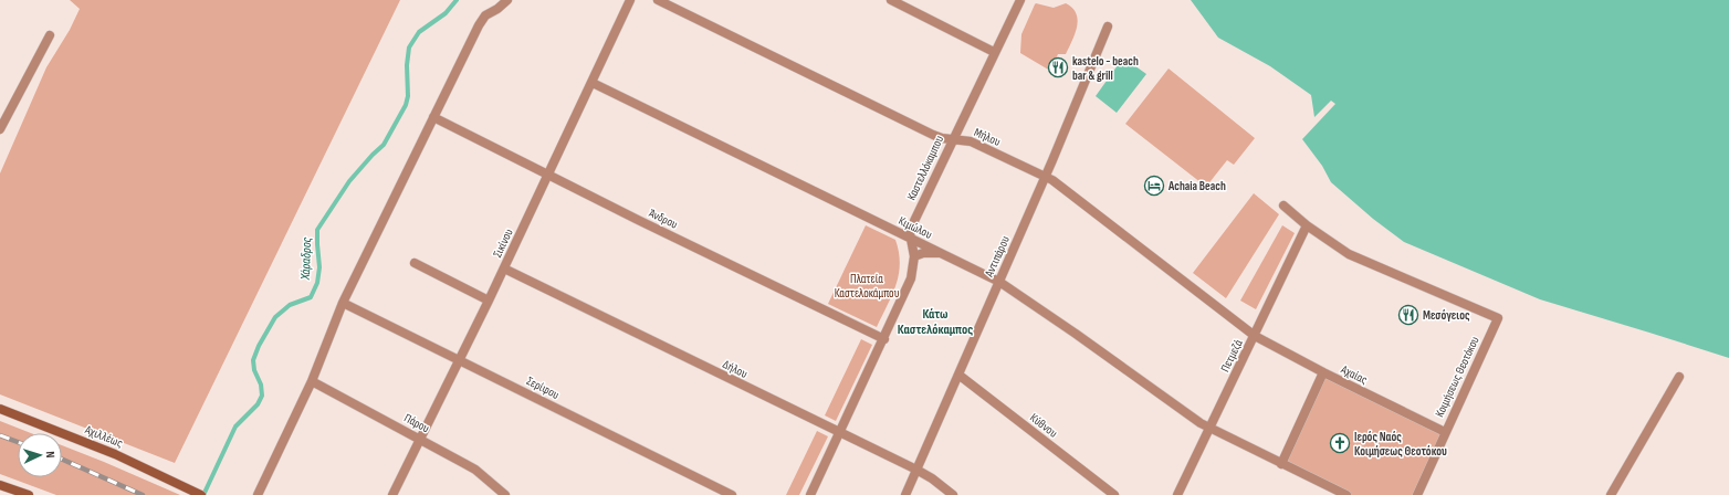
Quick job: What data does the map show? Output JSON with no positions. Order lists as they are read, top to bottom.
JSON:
{
  "streets": {
    "street": [
      "Μήλου",
      "Καστελλόκαμπου",
      "Άνδρου",
      "Κιμώλου",
      "Σικίνου",
      "Αντιπάρου",
      "Πετμεζά",
      "Δήλου",
      "Αχαίας",
      "Κοιμήσεως Θεοτόκου",
      "Σερίφου",
      "Πάρου",
      "Κύθνου",
      "Αχιλλέως"
    ]
  },
  "crossings": [
    ["Μήλου", "Καστελλόκαμπου"],
    ["Μήλου", "Αντιπάρου"],
    ["Μήλου", "Πετμεζά"],
    ["Μήλου", "Αχαίας"],
    ["Καστελλόκαμπου", "Άνδρου"],
    ["Καστελλόκαμπου", "Κιμώλου"],
    ["Καστελλόκαμπου", "Δήλου"],
    ["Άνδρου", "Σικίνου"],
    ["Κιμώλου", "Σικίνου"],
    ["Κιμώλου", "Αντιπάρου"],
    ["Κιμώλου", "Πετμεζά"],
    ["Σικίνου", "Δήλου"],
    ["Σικίνου", "Σερίφου"],
    ["Σικίνου", "Πάρου"],
    ["Αντιπάρου", "Δήλου"],
    ["Αντιπάρου", "Κύθνου"],
    ["Πετμεζά", "Αχαίας"],
    ["Πετμεζά", "Κοιμήσεως Θεοτόκου"],
    ["Αχαίας", "Κοιμήσεως Θεοτόκου"]
  ],
  "districts": ["Κάτω Καστελόκαμπος"],
  "water": ["Χάραδρος"],
  "parks": ["Πλατεία Καστελοκάμπου"],
  "places": {
    "restaurant": ["kastelo - beach bar & grill", "Μεσόγειος"],
    "hotel": ["Achaia Beach"],
    "church": ["Ιερός Ναός Κοιμήσεως Θεοτόκου"]
  },
  "north": "right"
}
